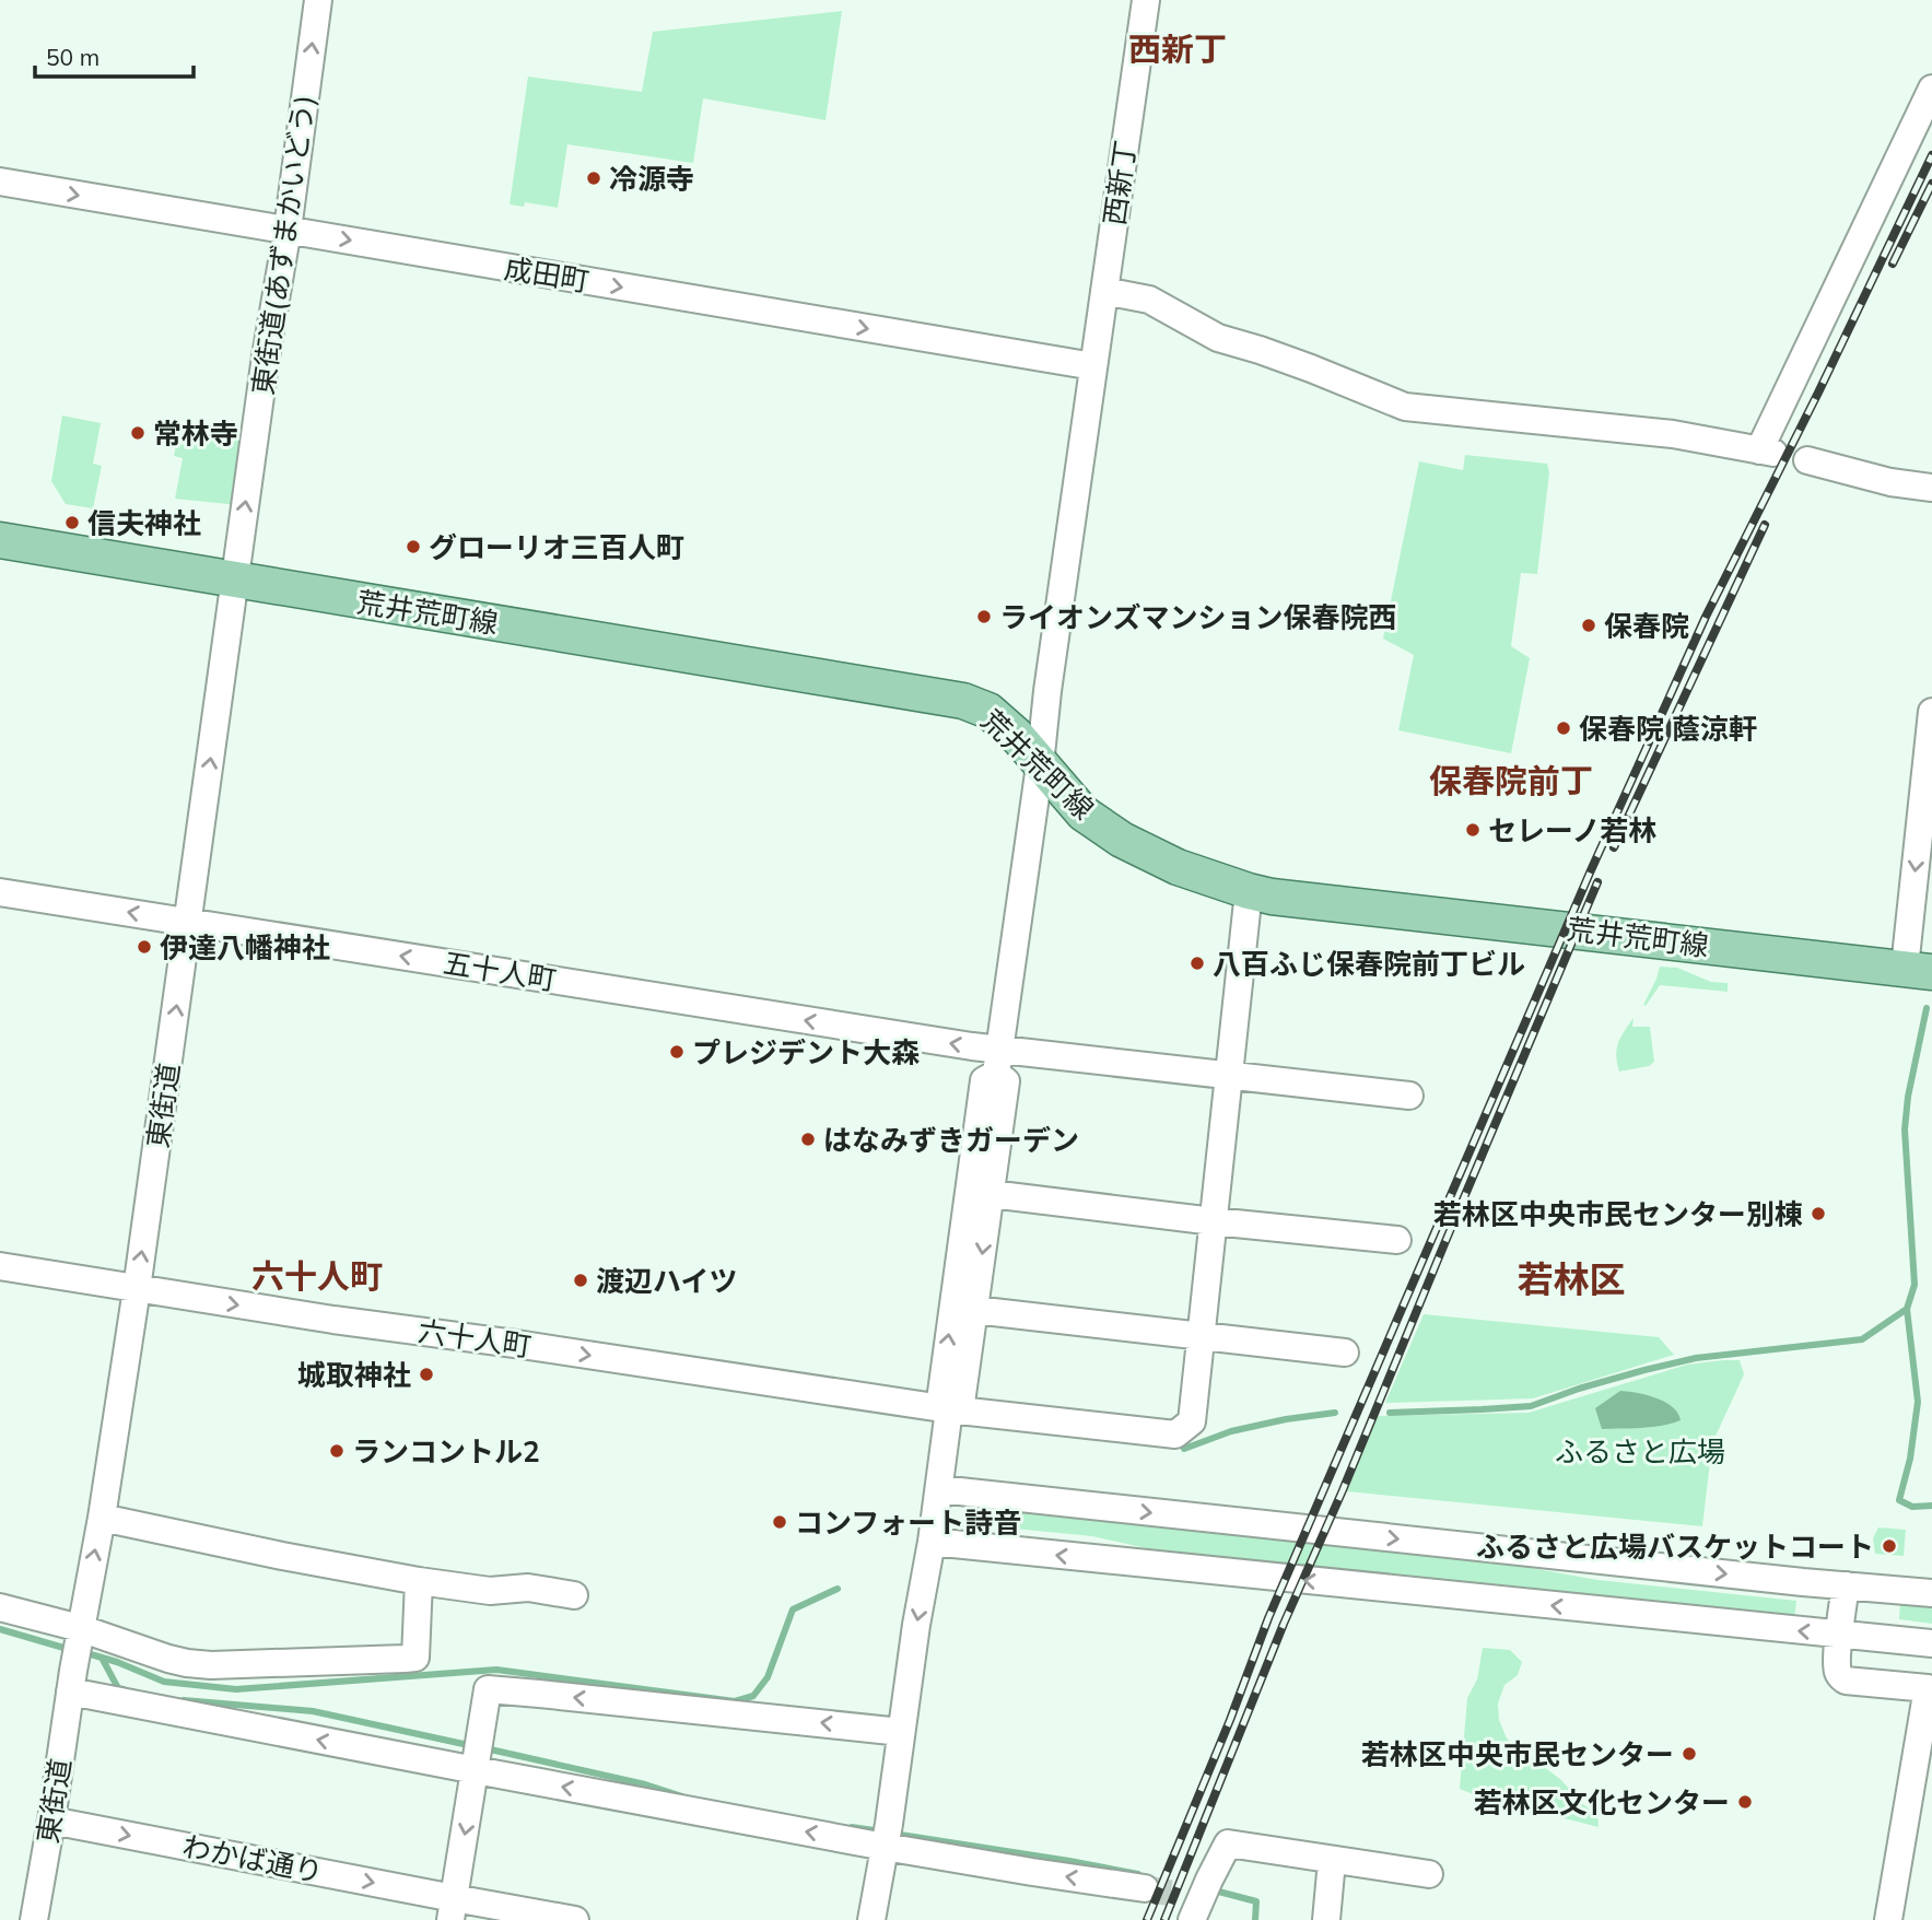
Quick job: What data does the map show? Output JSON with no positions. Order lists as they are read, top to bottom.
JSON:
{
  "streets": {
    "main road": ["荒井荒町線"],
    "street": [
      "西新丁",
      "東街道(あずまかいどう)",
      "成田町",
      "五十人町",
      "東街道",
      "六十人町",
      "わかば通り"
    ]
  },
  "crossings": [
    ["西新丁", "成田町"],
    ["西新丁", "荒井荒町線"],
    ["西新丁", "五十人町"],
    ["東街道(あずまかいどう)", "成田町"],
    ["東街道(あずまかいどう)", "荒井荒町線"],
    ["東街道(あずまかいどう)", "東街道"],
    ["荒井荒町線", "東街道"],
    ["荒井荒町線", "六十人町"],
    ["五十人町", "東街道"],
    ["五十人町", "六十人町"],
    ["東街道", "六十人町"],
    ["東街道", "わかば通り"]
  ],
  "one_way": [
    "東街道(あずまかいどう)",
    "成田町",
    "五十人町",
    "東街道",
    "六十人町"
  ],
  "districts": [
    "西新丁",
    "保春院前丁",
    "六十人町",
    "若林区"
  ],
  "parks": ["ふるさと広場"],
  "places": [
    "冷源寺",
    "常林寺",
    "信夫神社",
    "グローリオ三百人町",
    "ライオンズマンション保春院西",
    "保春院",
    "保春院 蔭涼軒",
    "セレーノ若林",
    "伊達八幡神社",
    "八百ふじ保春院前丁ビル",
    "プレジデント大森",
    "はなみずきガーデン",
    "若林区中央市民センター別棟",
    "渡辺ハイツ",
    "城取神社",
    "ランコントル2",
    "コンフォート詩音",
    "ふるさと広場バスケットコート",
    "若林区中央市民センター",
    "若林区文化センター"
  ],
  "scale_bar": "50 m"
}
